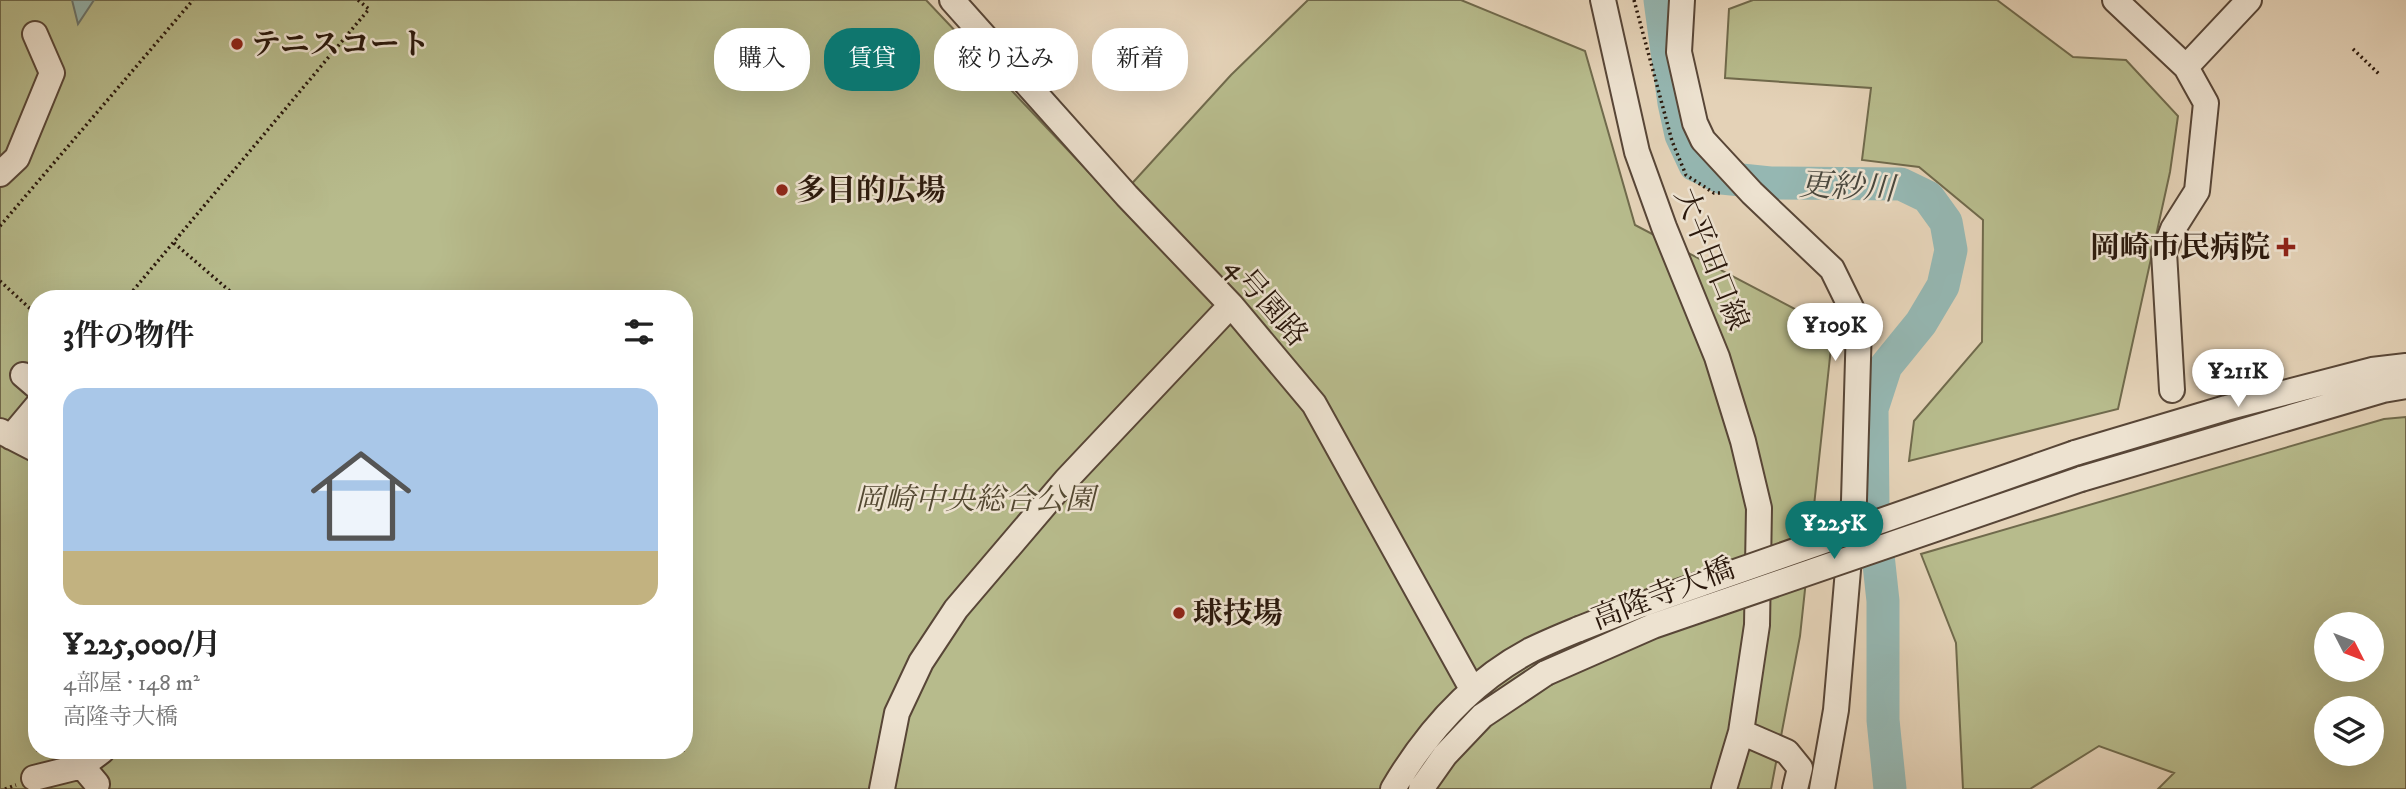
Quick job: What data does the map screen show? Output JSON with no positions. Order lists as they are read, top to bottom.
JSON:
{
  "streets": {
    "street": ["大平田口線", "4号園路", "高隆寺大橋"]
  },
  "crossings": [
    ["4号園路", "高隆寺大橋"]
  ],
  "water": ["更紗川"],
  "parks": ["岡崎中央総合公園"],
  "places": {
    "other": ["テニスコート", "多目的広場", "球技場"],
    "health": ["岡崎市民病院"]
  },
  "north": "bottom right",
  "page": {
    "chip": [
      "購入",
      "賃貸",
      "絞り込み",
      "新着"
    ],
    "heading": "3件の物件",
    "price": ["¥109K", "¥211K", "¥225K"],
    "list": [
      {
        "name": "¥225,000/月",
        "note": "4部屋 · 148 m² · 高隆寺大橋"
      }
    ]
  }
}
